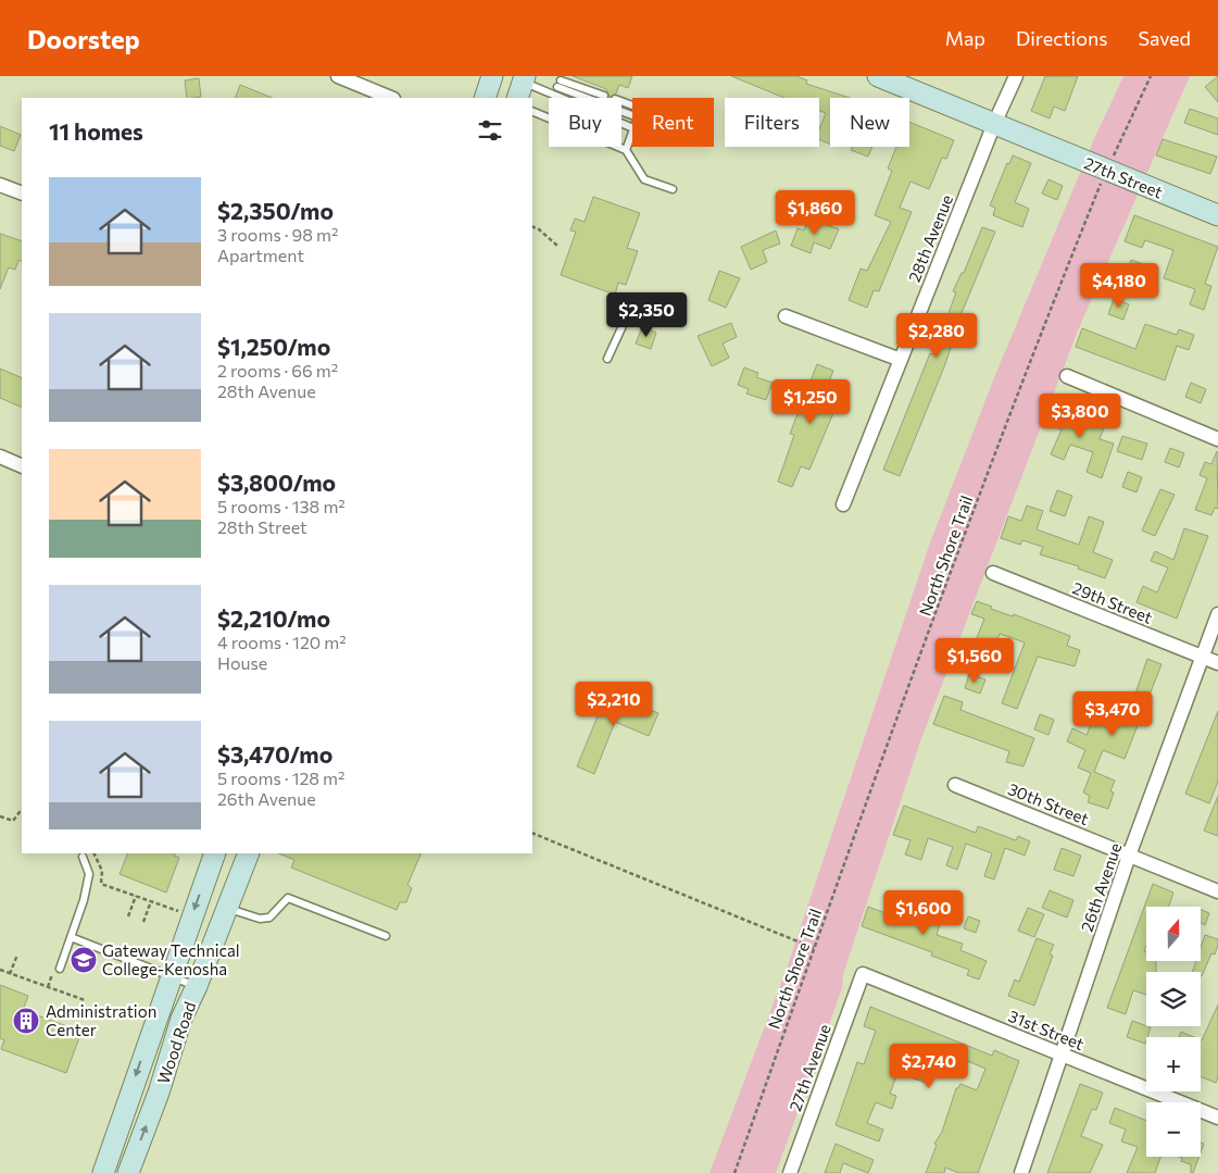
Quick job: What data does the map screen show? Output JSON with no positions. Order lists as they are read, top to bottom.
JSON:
{
  "streets": {
    "street": [
      "27th Street",
      "28th Avenue",
      "29th Street",
      "30th Street",
      "26th Avenue",
      "31st Street",
      "Wood Road",
      "27th Avenue"
    ],
    "path": ["North Shore Trail"]
  },
  "crossings": [
    ["27th Street", "28th Avenue"],
    ["27th Street", "North Shore Trail"],
    ["29th Street", "26th Avenue"],
    ["30th Street", "26th Avenue"],
    ["26th Avenue", "31st Street"],
    ["31st Street", "27th Avenue"]
  ],
  "places": {
    "school or university": ["Gateway Technical College-Kenosha"],
    "building": ["Administration Center"]
  },
  "north": "top",
  "page": {
    "header": "Doorstep",
    "nav": ["Map", "Directions", "Saved"],
    "chip": [
      "Buy",
      "Rent",
      "Filters",
      "New"
    ],
    "heading": "11 homes",
    "list": [
      {
        "name": "$2,350/mo",
        "note": "3 rooms · 98 m² · Apartment"
      },
      {
        "name": "$1,250/mo",
        "note": "2 rooms · 66 m² · 28th Avenue"
      },
      {
        "name": "$3,800/mo",
        "note": "5 rooms · 138 m² · 28th Street"
      },
      {
        "name": "$2,210/mo",
        "note": "4 rooms · 120 m² · House"
      },
      {
        "name": "$3,470/mo",
        "note": "5 rooms · 128 m² · 26th Avenue"
      }
    ],
    "price": [
      "$1,860",
      "$4,180",
      "$2,350",
      "$2,280",
      "$1,250",
      "$3,800",
      "$1,560",
      "$2,210",
      "$3,470",
      "$1,600",
      "$2,740"
    ],
    "map_buttons": ["+", "−"]
  }
}
